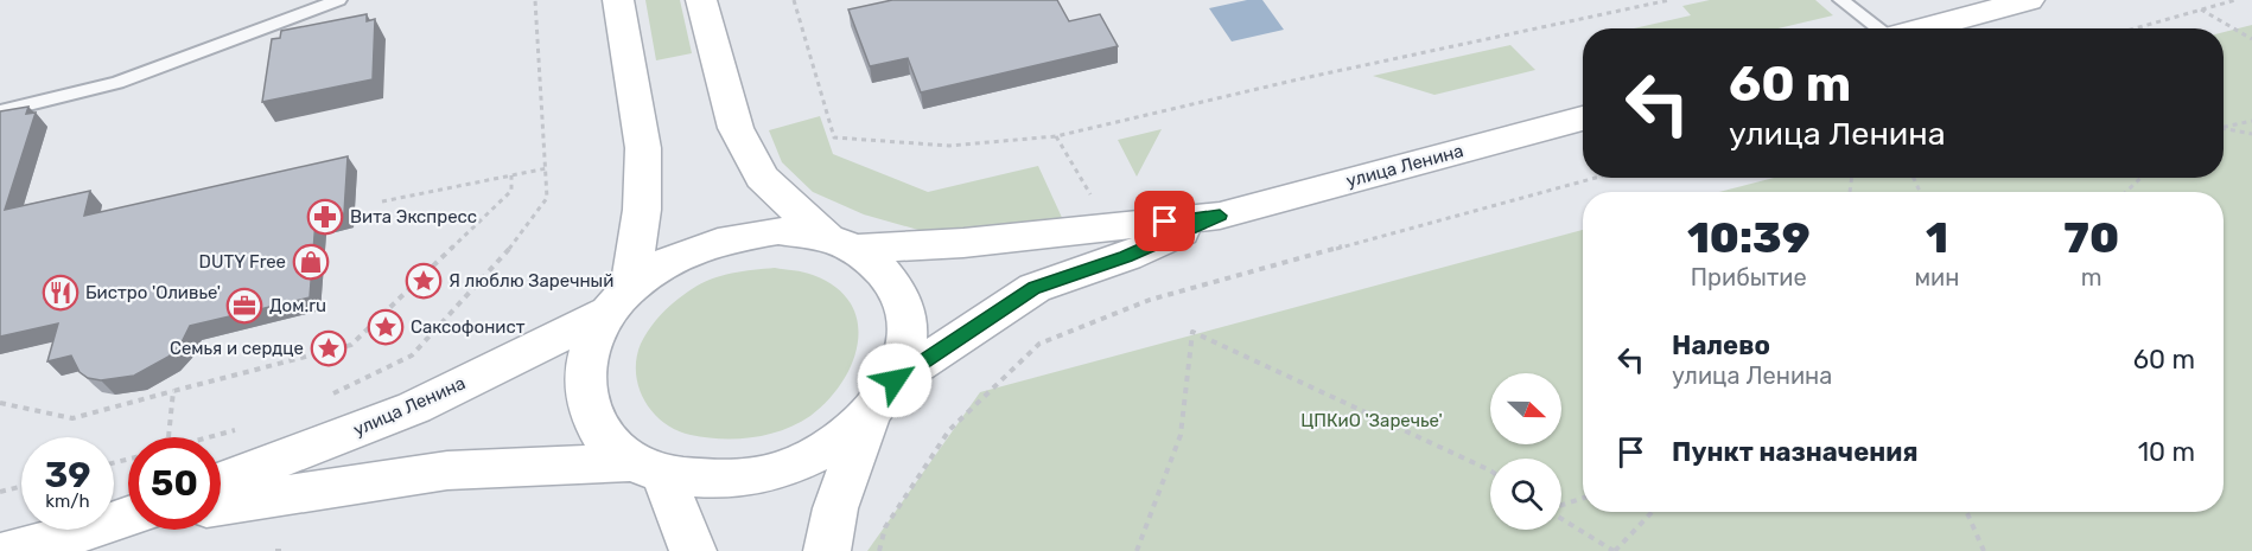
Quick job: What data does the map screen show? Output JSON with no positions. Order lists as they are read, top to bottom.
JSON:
{
  "streets": {
    "main road": ["улица Ленина"]
  },
  "parks": ["ЦПКиО 'Заречье'"],
  "places": {
    "pharmacy": ["Вита Экспресс"],
    "shop": ["DUTY Free"],
    "place": ["Я люблю Заречный", "Саксофонист", "Семья и сердце"],
    "restaurant": ["Бистро 'Оливье'"],
    "office": ["Дом.ru"]
  },
  "north": "right",
  "page": {
    "turn": ["60 m", "улица Ленина"],
    "eta": [
      "10:39",
      "Прибытие",
      "1",
      "мин",
      "70",
      "m"
    ],
    "list": [
      {
        "name": "Налево",
        "note": "улица Ленина",
        "value": "60 m"
      },
      {
        "name": "Пункт назначения",
        "value": "10 m"
      }
    ],
    "speed": "39 km/h",
    "limit": "50"
  }
}
